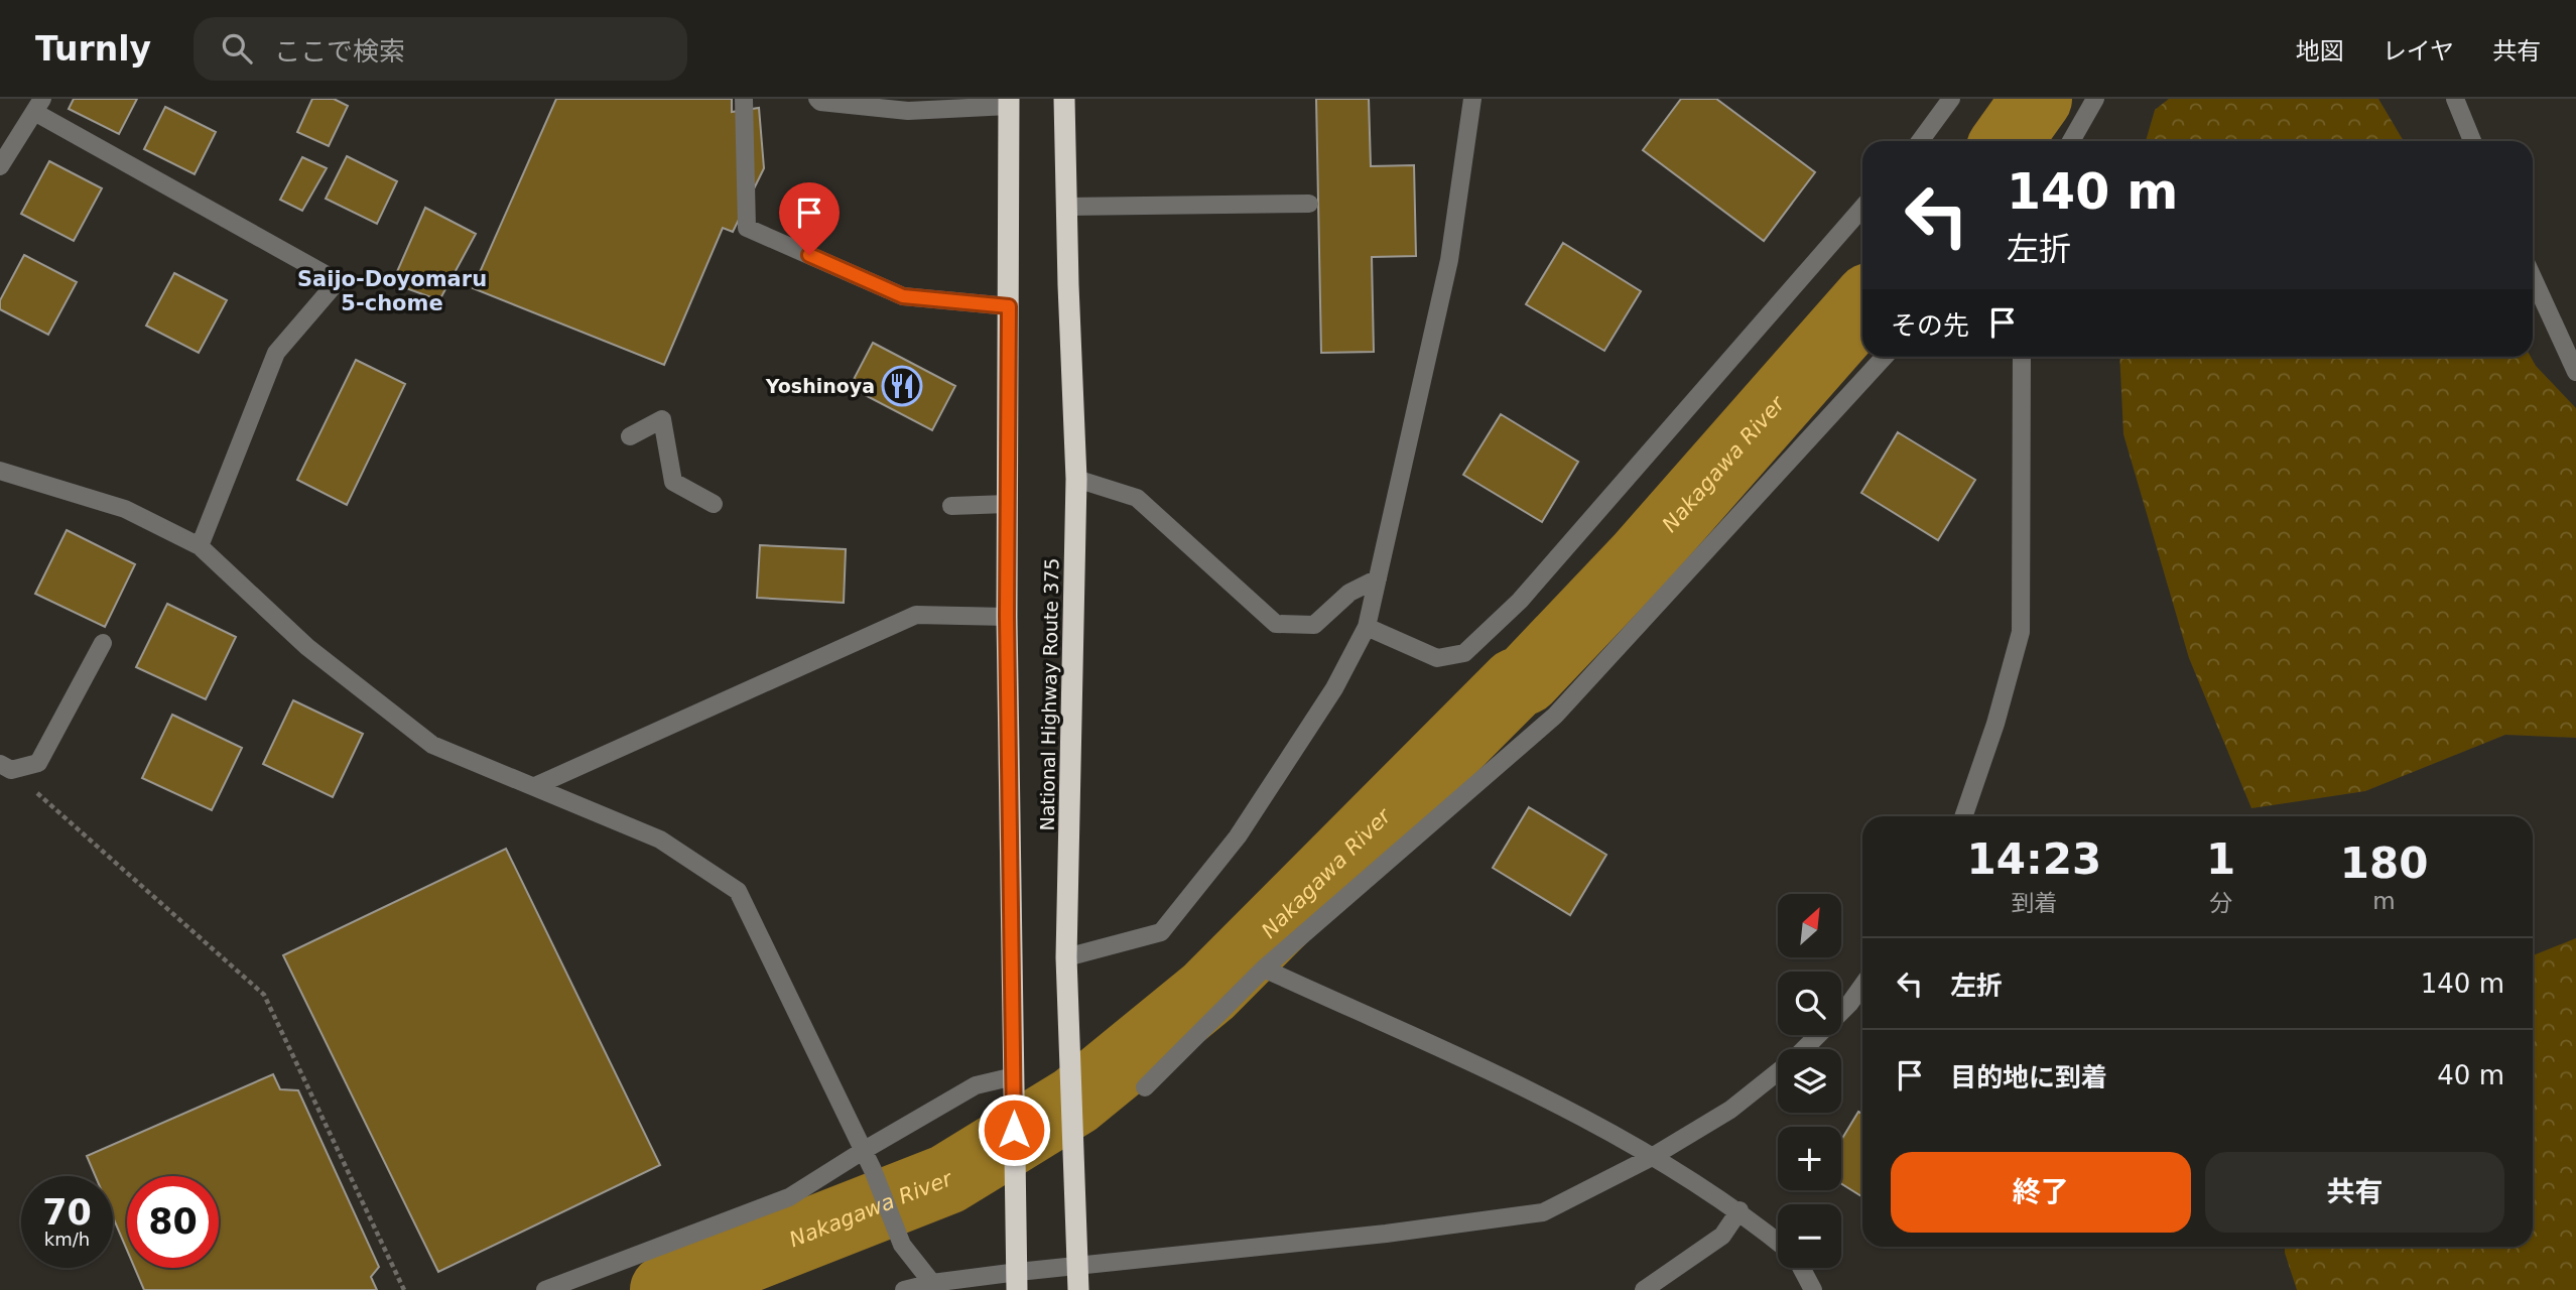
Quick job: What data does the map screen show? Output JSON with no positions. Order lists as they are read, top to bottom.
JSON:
{
  "streets": {
    "highway": ["National Highway Route 375"]
  },
  "districts": ["Saijo-Doyomaru 5-chome"],
  "water": ["Nakagawa River"],
  "places": {
    "restaurant": ["Yoshinoya"]
  },
  "north": "top right",
  "page": {
    "header": "Turnly",
    "search": "ここで検索",
    "nav": ["地図", "レイヤ", "共有"],
    "turn": ["140 m", "左折"],
    "then": "その先",
    "eta": [
      "14:23",
      "到着",
      "1",
      "分",
      "180",
      "m"
    ],
    "map_buttons": ["+", "−"],
    "list": [
      {
        "name": "左折",
        "value": "140 m"
      },
      {
        "name": "目的地に到着",
        "value": "40 m"
      }
    ],
    "buttons": ["終了", "共有"],
    "speed": "70 km/h",
    "limit": "80"
  }
}
